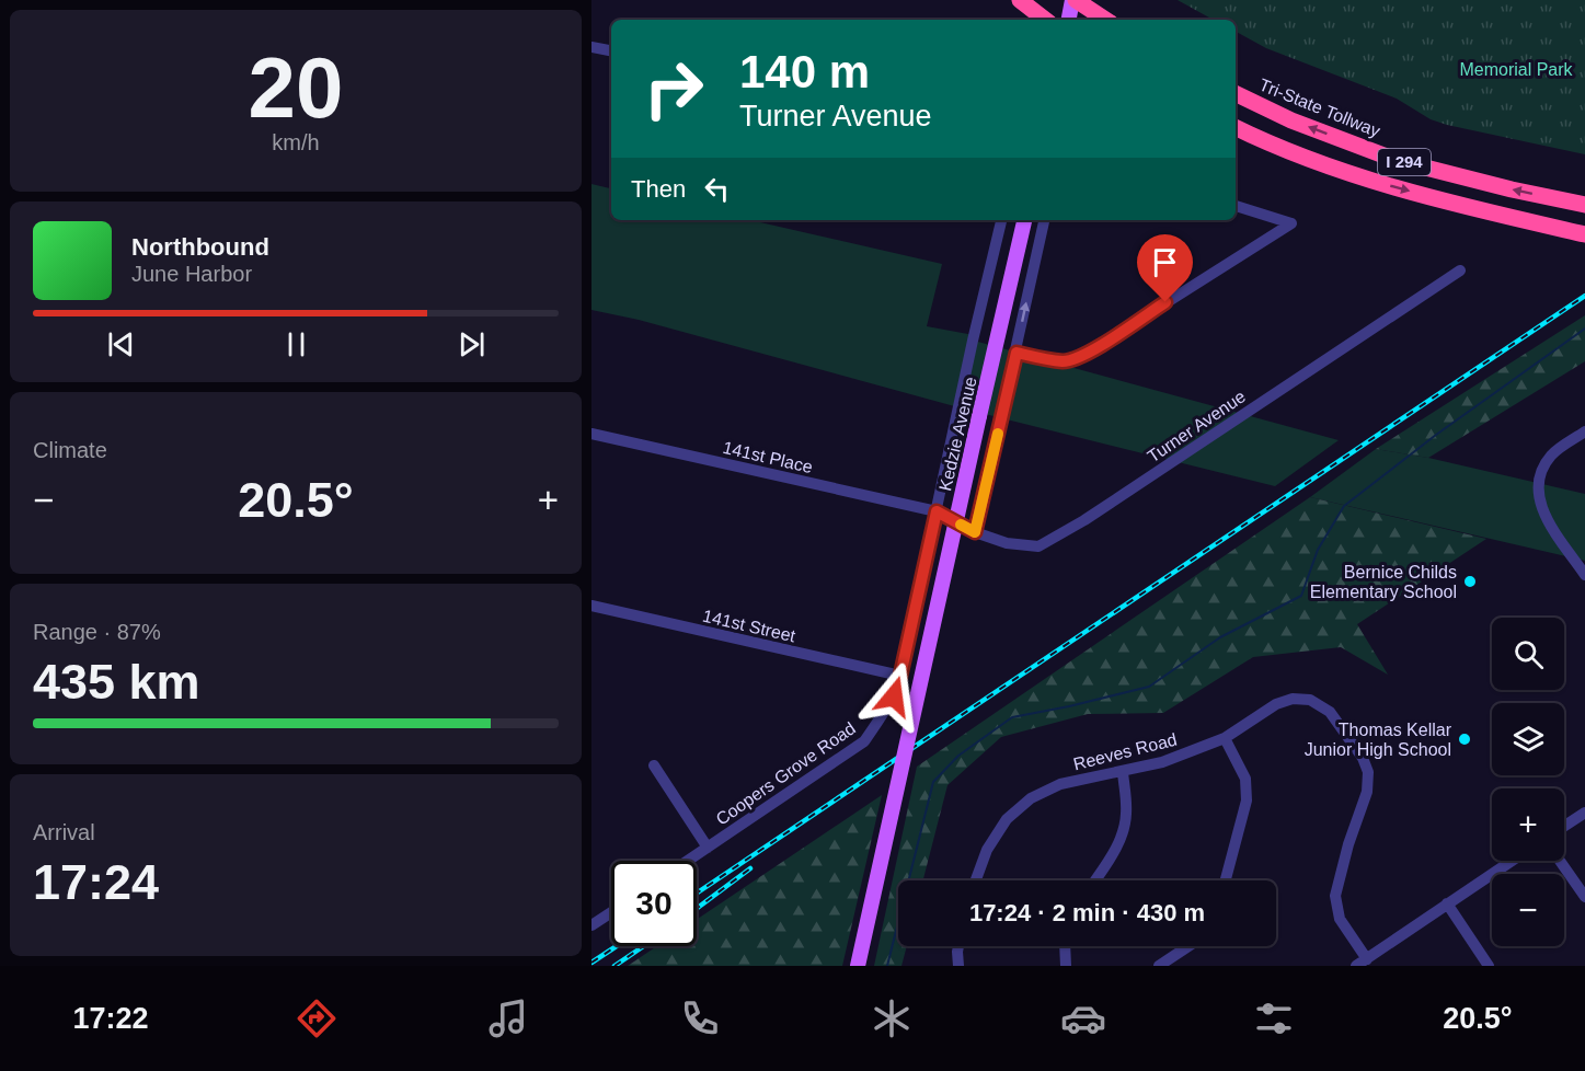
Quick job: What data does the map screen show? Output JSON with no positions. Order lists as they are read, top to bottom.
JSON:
{
  "streets": {
    "highway": ["Tri-State Tollway", "I 294"],
    "main road": ["Kedzie Avenue"],
    "street": [
      "Turner Avenue",
      "141st Place",
      "141st Street",
      "Reeves Road",
      "Coopers Grove Road"
    ]
  },
  "crossings": [
    ["Turner Avenue", "141st Place"],
    ["Turner Avenue", "Coopers Grove Road"],
    ["141st Place", "Coopers Grove Road"],
    ["141st Street", "Coopers Grove Road"]
  ],
  "parks": ["Memorial Park"],
  "places": ["Bernice Childs Elementary School", "Thomas Kellar Junior High School"],
  "page": {
    "tile": [
      ["20", "km/h"],
      "Climate",
      ["Range · 87%", "435 km"],
      ["Arrival", "17:24"]
    ],
    "turn": ["140 m", "Turner Avenue"],
    "then": "Then",
    "song": ["Northbound", "June Harbor"],
    "heat": ["−", "20.5°", "+"],
    "map_buttons": ["+", "−"],
    "limit": "30",
    "trip": "17:24 · 2 min · 430 m",
    "tabs": ["17:22", "20.5°"]
  }
}
